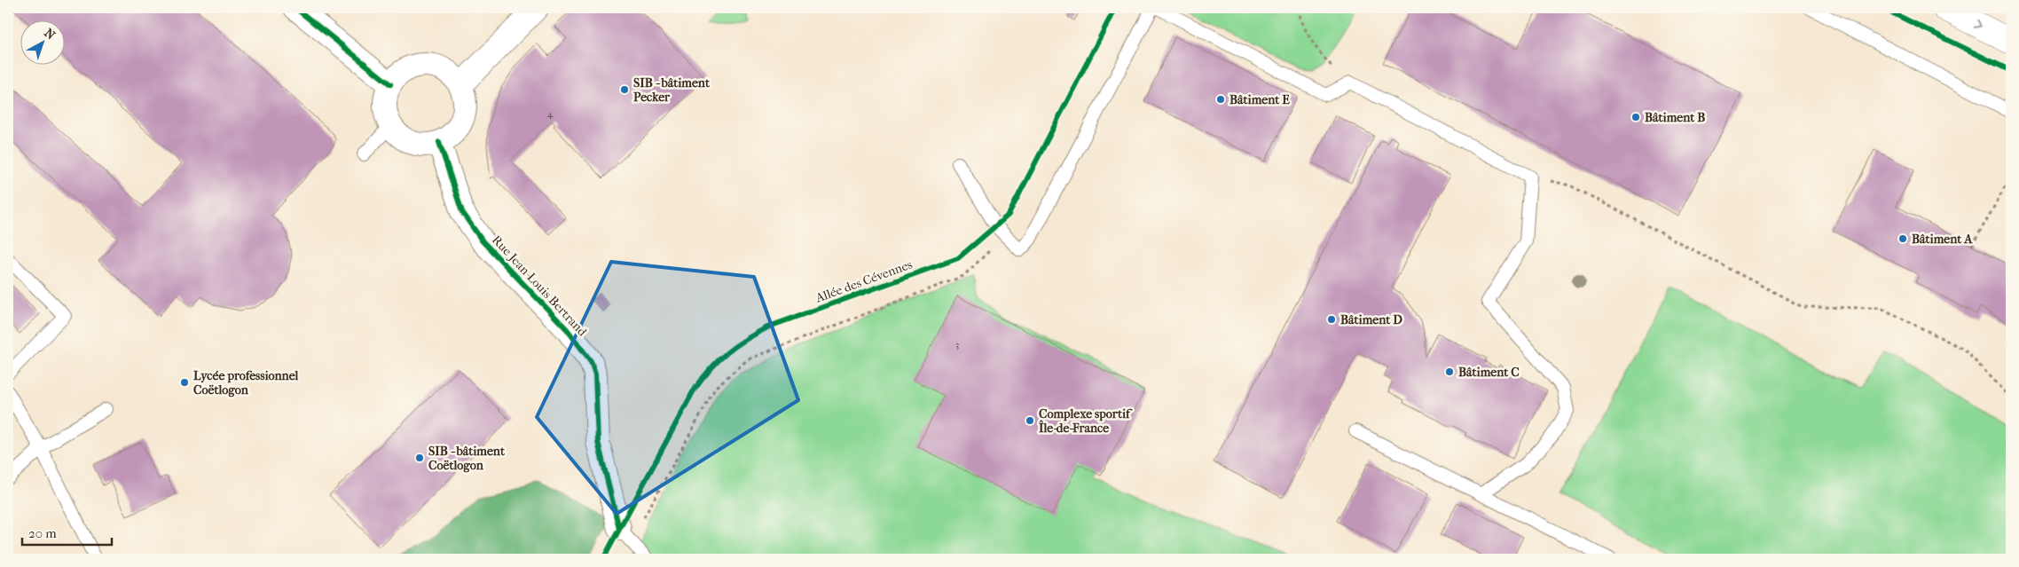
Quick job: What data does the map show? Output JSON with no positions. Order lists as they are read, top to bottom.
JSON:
{
  "streets": {
    "street": ["Rue Jean-Louis Bertrand"],
    "cycle path": ["Allée des Cévennes"]
  },
  "places": [
    "SIB - bâtiment Pecker",
    "Bâtiment E",
    "Bâtiment B",
    "Bâtiment A",
    "Bâtiment D",
    "Bâtiment C",
    "Lycée professionnel Coëtlogon",
    "Complexe sportif Île-de-France",
    "SIB - bâtiment Coëtlogon"
  ],
  "house_numbers": ["4", "3"],
  "scale_bar": "20 m",
  "north": "top right"
}
